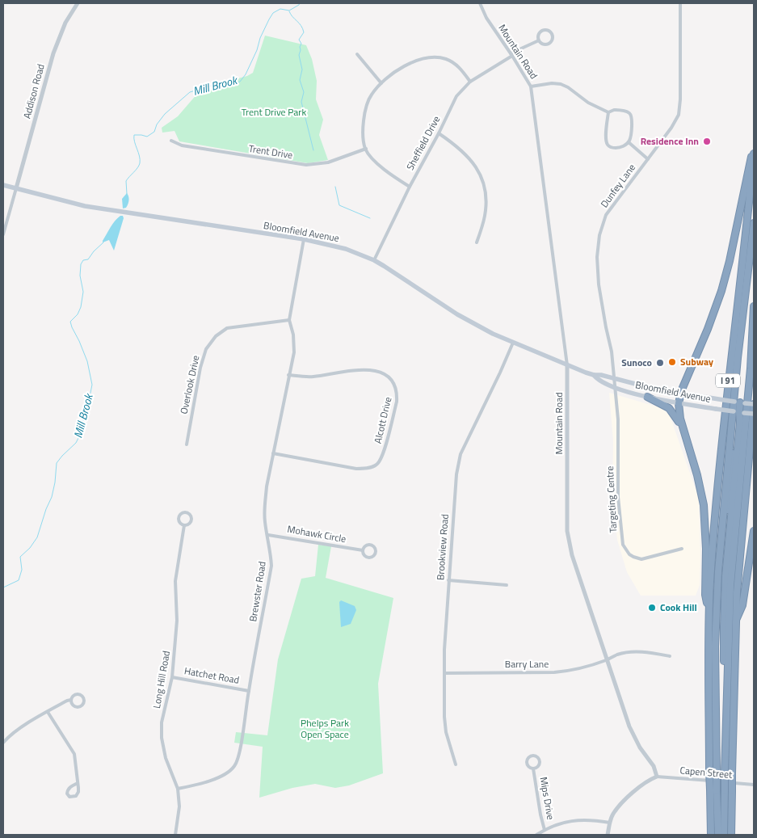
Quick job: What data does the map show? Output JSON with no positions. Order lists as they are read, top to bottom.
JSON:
{
  "streets": {
    "highway": ["I 91"],
    "main road": ["Bloomfield Avenue"],
    "street": [
      "Mountain Road",
      "Addison Road",
      "Sheffield Drive",
      "Trent Drive",
      "Dunfey Lane",
      "Overlook Drive",
      "Alcott Drive",
      "Targeting Centre",
      "Mohawk Circle",
      "Brookview Road",
      "Brewster Road",
      "Barry Lane",
      "Hatchet Road",
      "Long Hill Road",
      "Capen Street",
      "Mips Drive"
    ]
  },
  "crossings": [
    ["Mountain Road", "Sheffield Drive"],
    ["Mountain Road", "Bloomfield Avenue"],
    ["Mountain Road", "Barry Lane"],
    ["Mountain Road", "Capen Street"],
    ["Addison Road", "Bloomfield Avenue"],
    ["Sheffield Drive", "Bloomfield Avenue"],
    ["Dunfey Lane", "Bloomfield Avenue"],
    ["Dunfey Lane", "Targeting Centre"],
    ["Bloomfield Avenue", "Targeting Centre"],
    ["Bloomfield Avenue", "Brookview Road"],
    ["Bloomfield Avenue", "Brewster Road"],
    ["Overlook Drive", "Brewster Road"],
    ["Alcott Drive", "Brewster Road"],
    ["Mohawk Circle", "Brewster Road"],
    ["Brookview Road", "Barry Lane"],
    ["Brewster Road", "Hatchet Road"],
    ["Brewster Road", "Long Hill Road"],
    ["Hatchet Road", "Long Hill Road"]
  ],
  "water": ["Mill Brook"],
  "parks": ["Trent Drive Park", "Phelps Park Open Space"],
  "places": [
    "Residence Inn",
    "Subway",
    "Sunoco",
    "Cook Hill"
  ]
}
